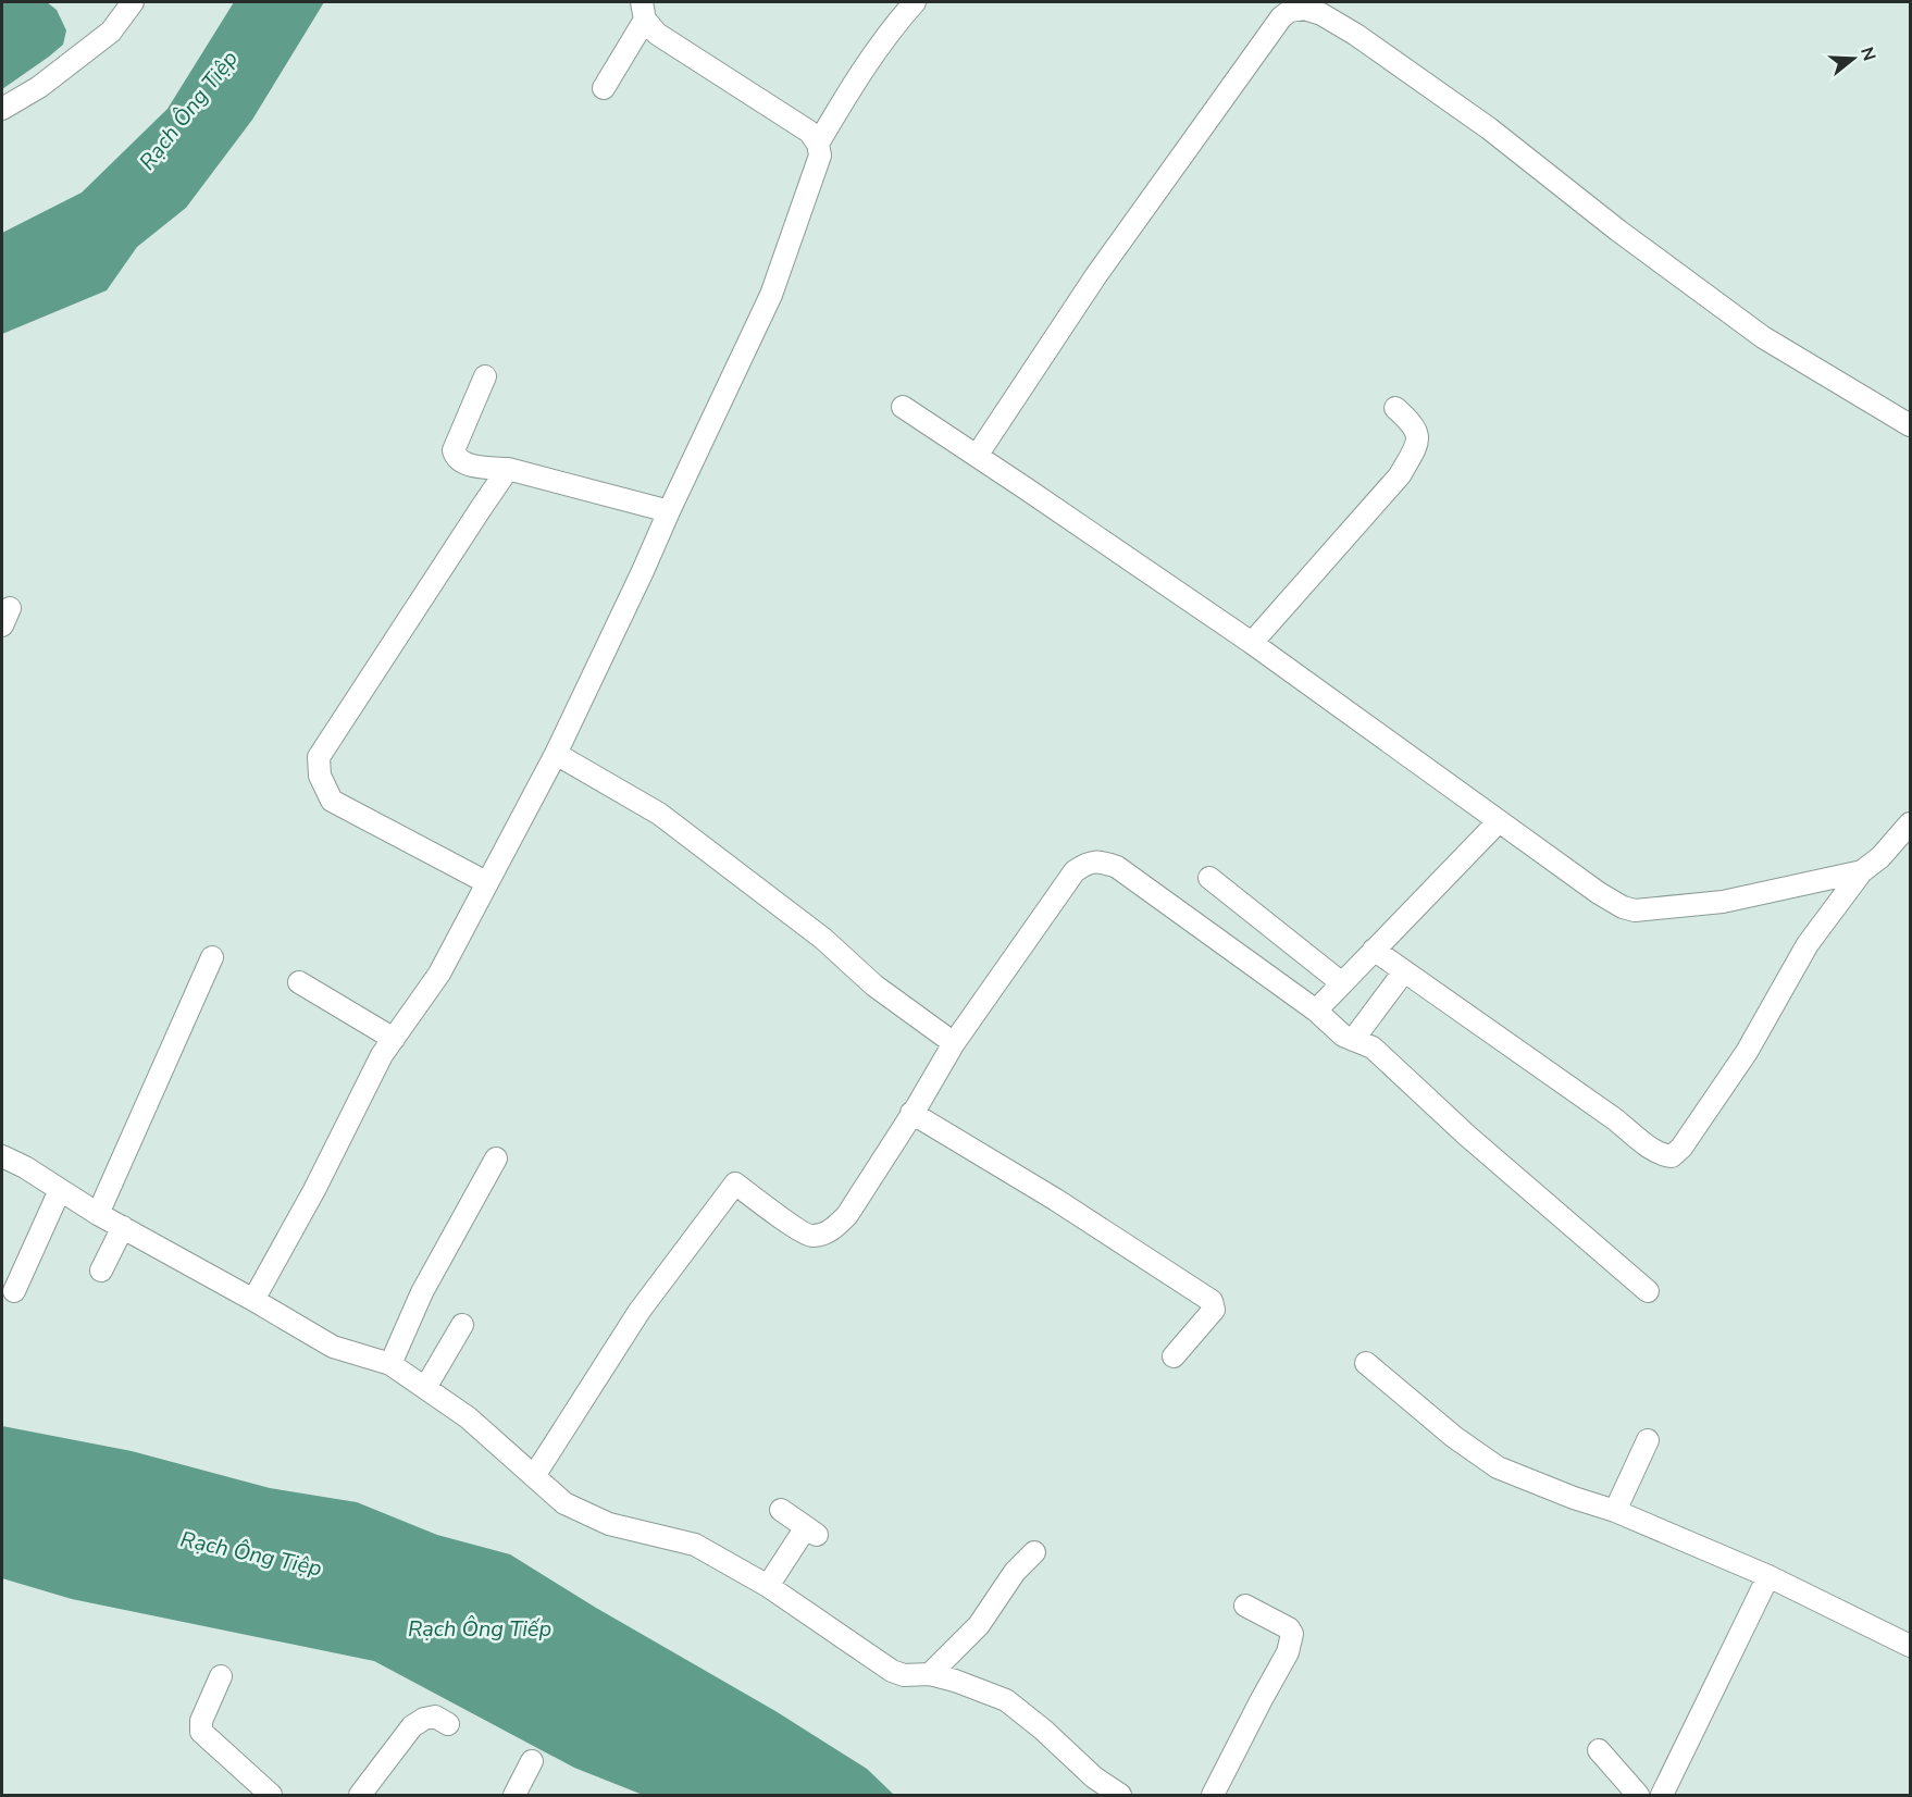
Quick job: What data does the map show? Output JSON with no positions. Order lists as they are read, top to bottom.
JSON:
{
  "water": ["Rạch Ông Tiệp", "Rạch Ông Tiếp"],
  "north": "right"
}
